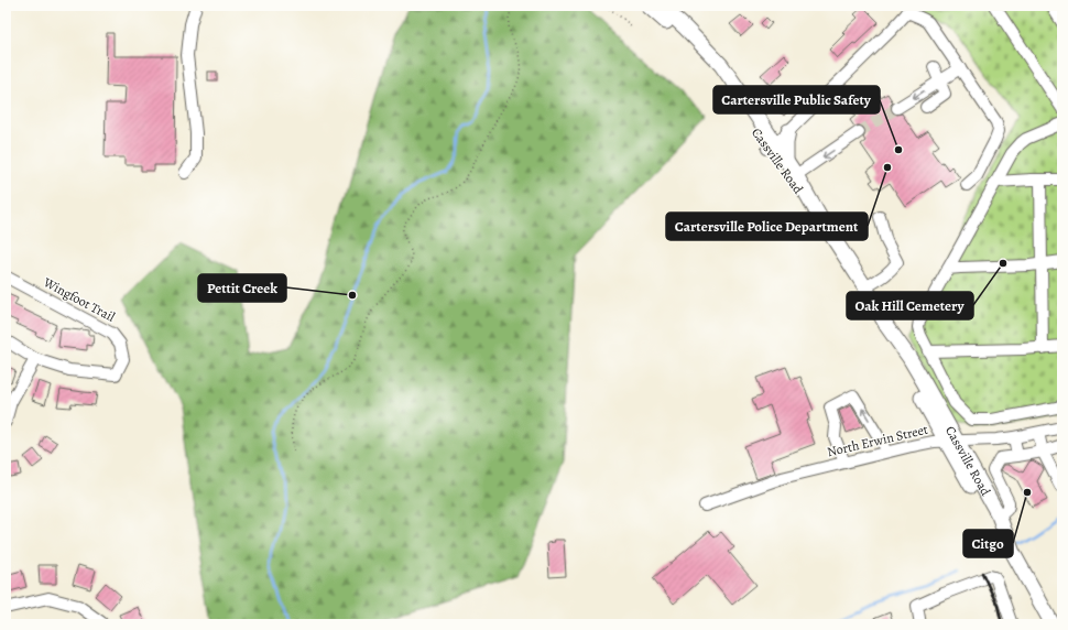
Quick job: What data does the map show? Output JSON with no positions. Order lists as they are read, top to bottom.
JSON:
{
  "streets": {
    "main road": ["Cassville Road"],
    "street": ["Wingfoot Trail", "North Erwin Street"]
  },
  "crossings": [
    ["Cassville Road", "North Erwin Street"]
  ],
  "places": [
    "Cartersville Public Safety",
    "Cartersville Police Department",
    "Oak Hill Cemetery",
    "Pettit Creek",
    "Citgo"
  ]
}
